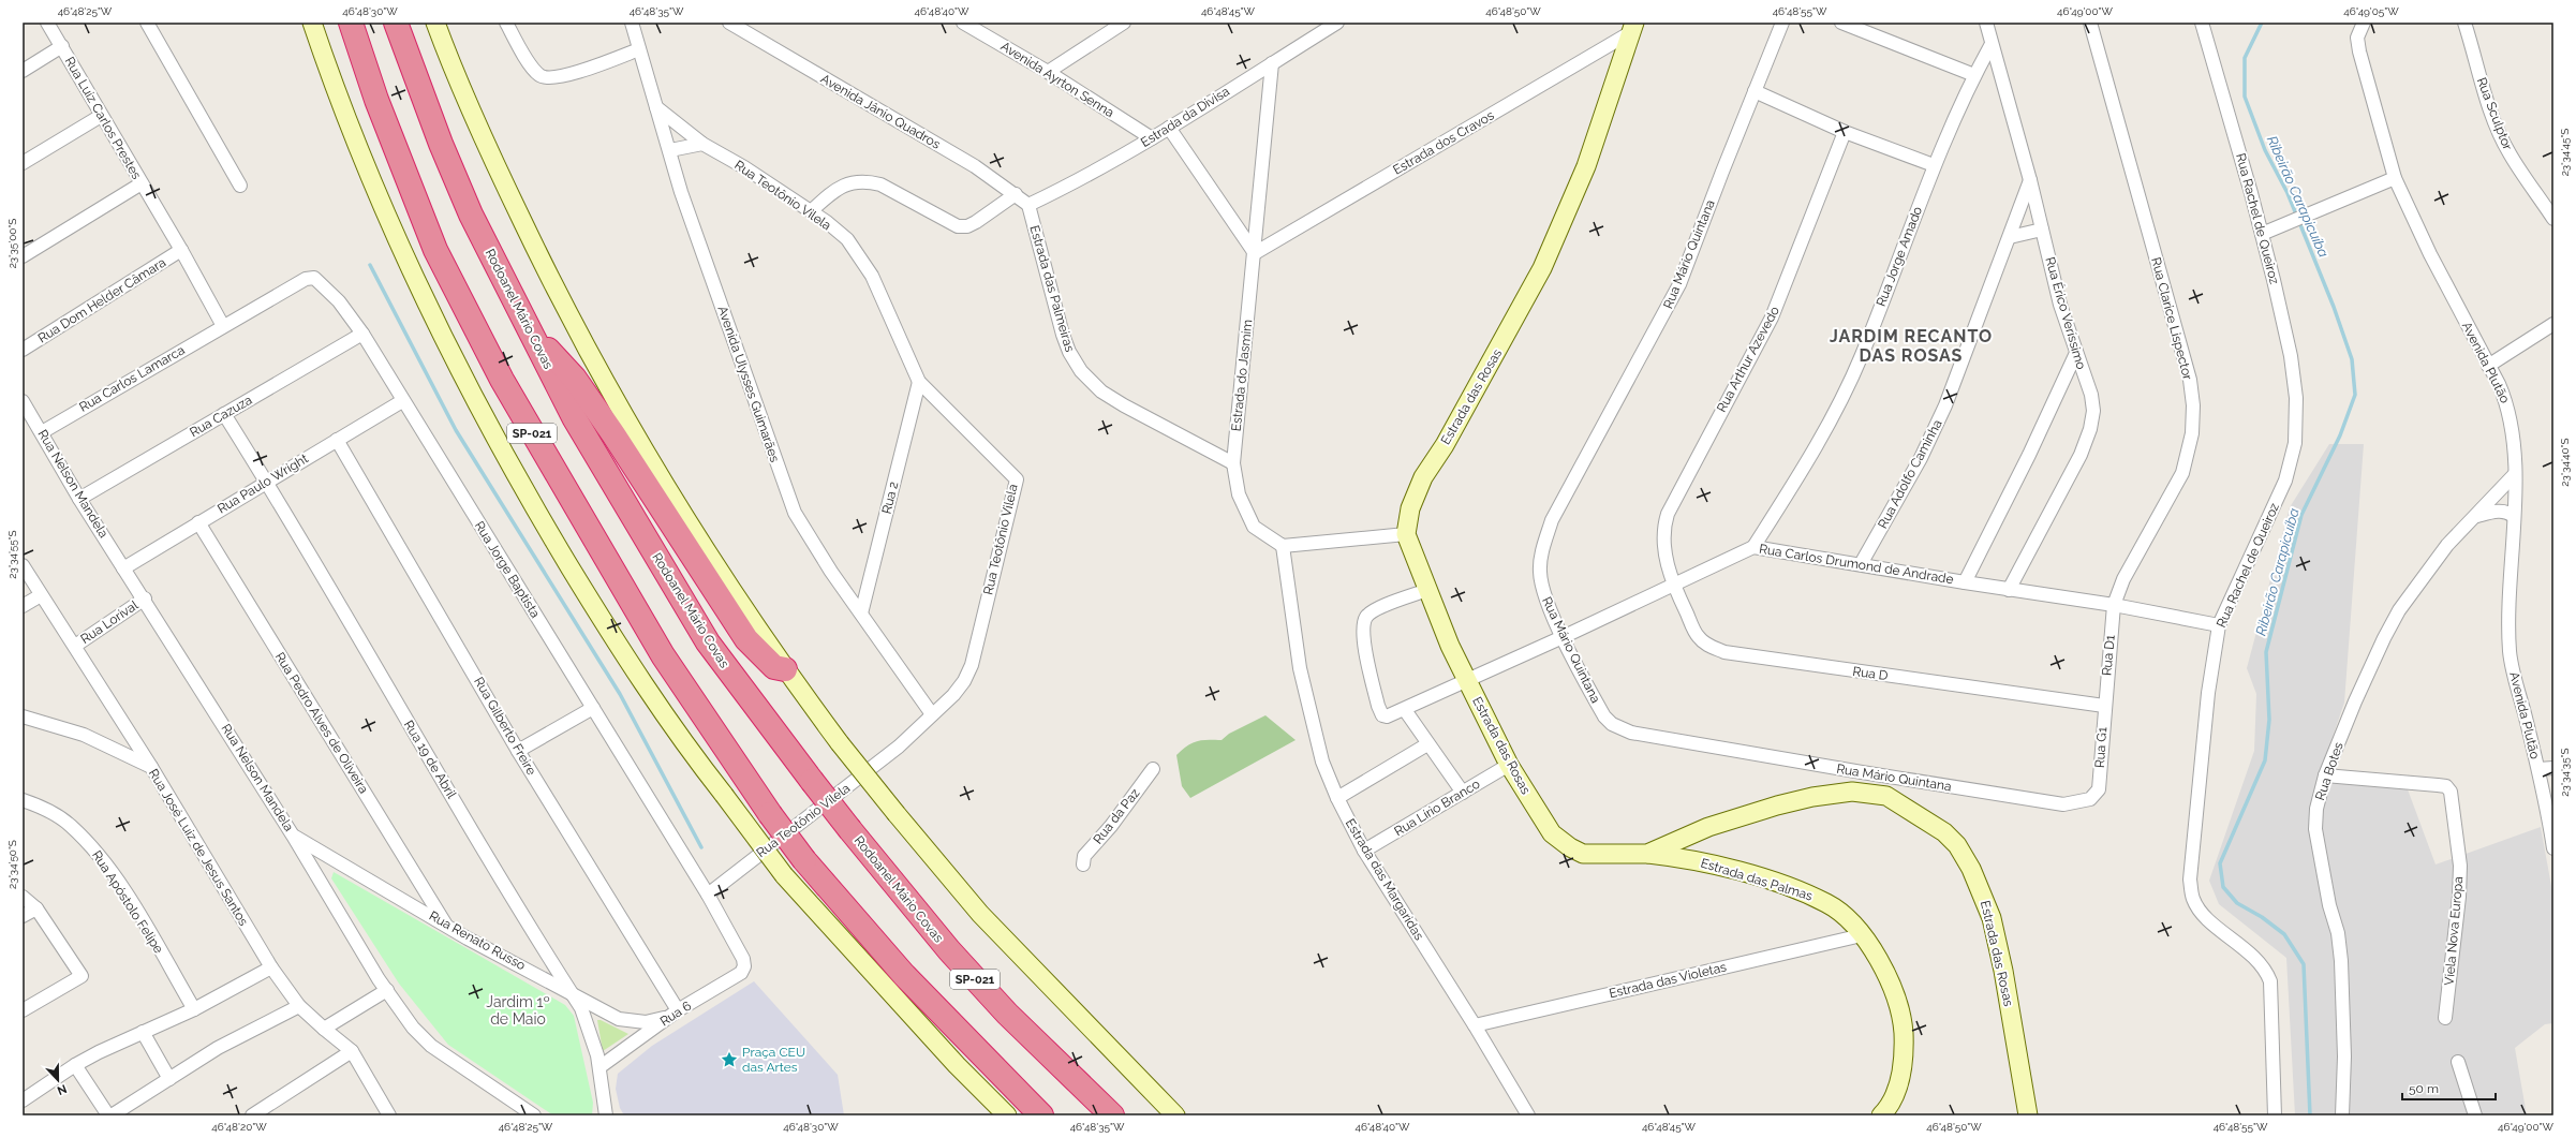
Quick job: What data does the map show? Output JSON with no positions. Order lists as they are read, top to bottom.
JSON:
{
  "streets": {
    "highway": ["Rodoanel Mário Covas", "SP-021"],
    "main road": ["Estrada das Rosas", "Estrada das Palmas"],
    "street": [
      "Avenida Ayrton Senna",
      "Avenida Jânio Quadros",
      "Rua Sculptor",
      "Estrada da Divisa",
      "Rua Luiz Carlos Prestes",
      "Estrada dos Cravos",
      "Rua Teotônio Vilela",
      "Rua Rachel de Queiroz",
      "Rua Mário Quintana",
      "Rua Jorge Amado",
      "Estrada das Palmeiras",
      "Rua Dom Helder Câmara",
      "Rua Érico Veríssimo",
      "Rua Clarice Lispector",
      "Rua Arthur Azevedo",
      "Avenida Plutão",
      "Estrada do Jasmim",
      "Rua Carlos Lamarca",
      "Avenida Ulysses Guimarães",
      "Rua Cazuza",
      "Rua Adolfo Caminha",
      "Rua Nelson Mandela",
      "Rua Paulo Wright",
      "Rua 2",
      "Rua Carlos Drumond de Andrade",
      "Rua Jorge Baptista",
      "Rua Lorival",
      "Rua D1",
      "Rua D",
      "Rua Pedro Alves de Oliveira",
      "Rua Gilberto Freire",
      "Rua G1",
      "Rua 19 de Abril",
      "Rua Botes",
      "Rua Lírio Branco",
      "Rua da Paz",
      "Rua José Luiz de Jesus Santos",
      "Estrada das Margaridas",
      "Rua Apóstolo Felipe",
      "Viela Nova Europa",
      "Rua Renato Russo",
      "Estrada das Violetas",
      "Rua 6"
    ]
  },
  "crossings": [
    ["Avenida Ayrton Senna", "Estrada da Divisa"],
    ["Avenida Jânio Quadros", "Estrada da Divisa"],
    ["Avenida Jânio Quadros", "Estrada das Palmeiras"],
    ["Estrada da Divisa", "Estrada das Palmeiras"],
    ["Estrada da Divisa", "Estrada do Jasmim"],
    ["Rua Luiz Carlos Prestes", "Rua Dom Helder Câmara"],
    ["Rua Luiz Carlos Prestes", "Rua Carlos Lamarca"],
    ["Rua Luiz Carlos Prestes", "Rua Jorge Baptista"],
    ["Estrada dos Cravos", "Estrada do Jasmim"],
    ["Estrada dos Cravos", "Estrada das Rosas"],
    ["Rua Teotônio Vilela", "Avenida Ulysses Guimarães"],
    ["Rua Teotônio Vilela", "Rua 2"],
    ["Rua Teotônio Vilela", "Rua Jorge Baptista"],
    ["Rua Rachel de Queiroz", "Rua Carlos Drumond de Andrade"],
    ["Rua Mário Quintana", "Rua Carlos Drumond de Andrade"],
    ["Rua Mário Quintana", "Rua G1"],
    ["Rua Jorge Amado", "Rua Érico Veríssimo"],
    ["Rua Jorge Amado", "Rua Carlos Drumond de Andrade"],
    ["Estrada das Palmeiras", "Estrada do Jasmim"],
    ["Rua Érico Veríssimo", "Rua Adolfo Caminha"],
    ["Rua Érico Veríssimo", "Rua Carlos Drumond de Andrade"],
    ["Rua Clarice Lispector", "Rua Carlos Drumond de Andrade"],
    ["Rua Clarice Lispector", "Rua D1"],
    ["Rua Arthur Azevedo", "Rua Carlos Drumond de Andrade"],
    ["Rua Arthur Azevedo", "Rua D"],
    ["Avenida Plutão", "Rua Botes"],
    ["Estrada do Jasmim", "Estrada das Margaridas"],
    ["Rua Carlos Lamarca", "Rua Nelson Mandela"],
    ["Rua Carlos Lamarca", "Rua Jorge Baptista"],
    ["Avenida Ulysses Guimarães", "Rua 2"],
    ["Estrada das Rosas", "Rua Carlos Drumond de Andrade"],
    ["Estrada das Rosas", "Rua Lírio Branco"],
    ["Estrada das Rosas", "Estrada das Palmas"],
    ["Rua Cazuza", "Rua Nelson Mandela"],
    ["Rua Cazuza", "Rua Jorge Baptista"],
    ["Rua Cazuza", "Rua 19 de Abril"],
    ["Rua Adolfo Caminha", "Rua Carlos Drumond de Andrade"],
    ["Rua Nelson Mandela", "Rua Paulo Wright"],
    ["Rua Nelson Mandela", "Rua Lorival"],
    ["Rua Nelson Mandela", "Rua Renato Russo"],
    ["Rua Paulo Wright", "Rua Jorge Baptista"],
    ["Rua Paulo Wright", "Rua Pedro Alves de Oliveira"],
    ["Rua Paulo Wright", "Rua Gilberto Freire"],
    ["Rua Paulo Wright", "Rua 19 de Abril"],
    ["Rua Carlos Drumond de Andrade", "Rua D1"],
    ["Rua Carlos Drumond de Andrade", "Rua D"],
    ["Rua Jorge Baptista", "Rua 6"],
    ["Rua Lorival", "Rua José Luiz de Jesus Santos"],
    ["Rua D1", "Rua D"],
    ["Rua D1", "Rua G1"],
    ["Rua D", "Rua G1"],
    ["Rua Pedro Alves de Oliveira", "Rua Renato Russo"],
    ["Rua Gilberto Freire", "Rua Renato Russo"],
    ["Rua Gilberto Freire", "Rua 6"],
    ["Rua 19 de Abril", "Rua Renato Russo"],
    ["Rua 19 de Abril", "Rua 6"],
    ["Rua Botes", "Viela Nova Europa"],
    ["Rua Lírio Branco", "Estrada das Margaridas"],
    ["Estrada das Margaridas", "Estrada das Violetas"],
    ["Estrada das Palmas", "Estrada das Violetas"],
    ["Rua Renato Russo", "Rua 6"]
  ],
  "districts": ["JARDIM RECANTO DAS ROSAS", "Jardim 1º de Maio"],
  "water": ["Ribeirão Carapicuíba"],
  "places": {
    "place": ["Praça CEU das Artes"]
  },
  "scale_bar": "50 m",
  "north": "bottom",
  "coordinates": [
    "46°48'25\"W",
    "46°48'30\"W",
    "46°48'35\"W",
    "46°48'40\"W",
    "46°48'45\"W",
    "46°48'50\"W",
    "46°48'55\"W",
    "46°49'00\"W",
    "46°49'05\"W",
    "23°34'45\"S",
    "23°35'00\"S",
    "23°34'40\"S",
    "23°34'55\"S",
    "23°34'35\"S",
    "23°34'50\"S",
    "46°48'20\"W"
  ]
}
